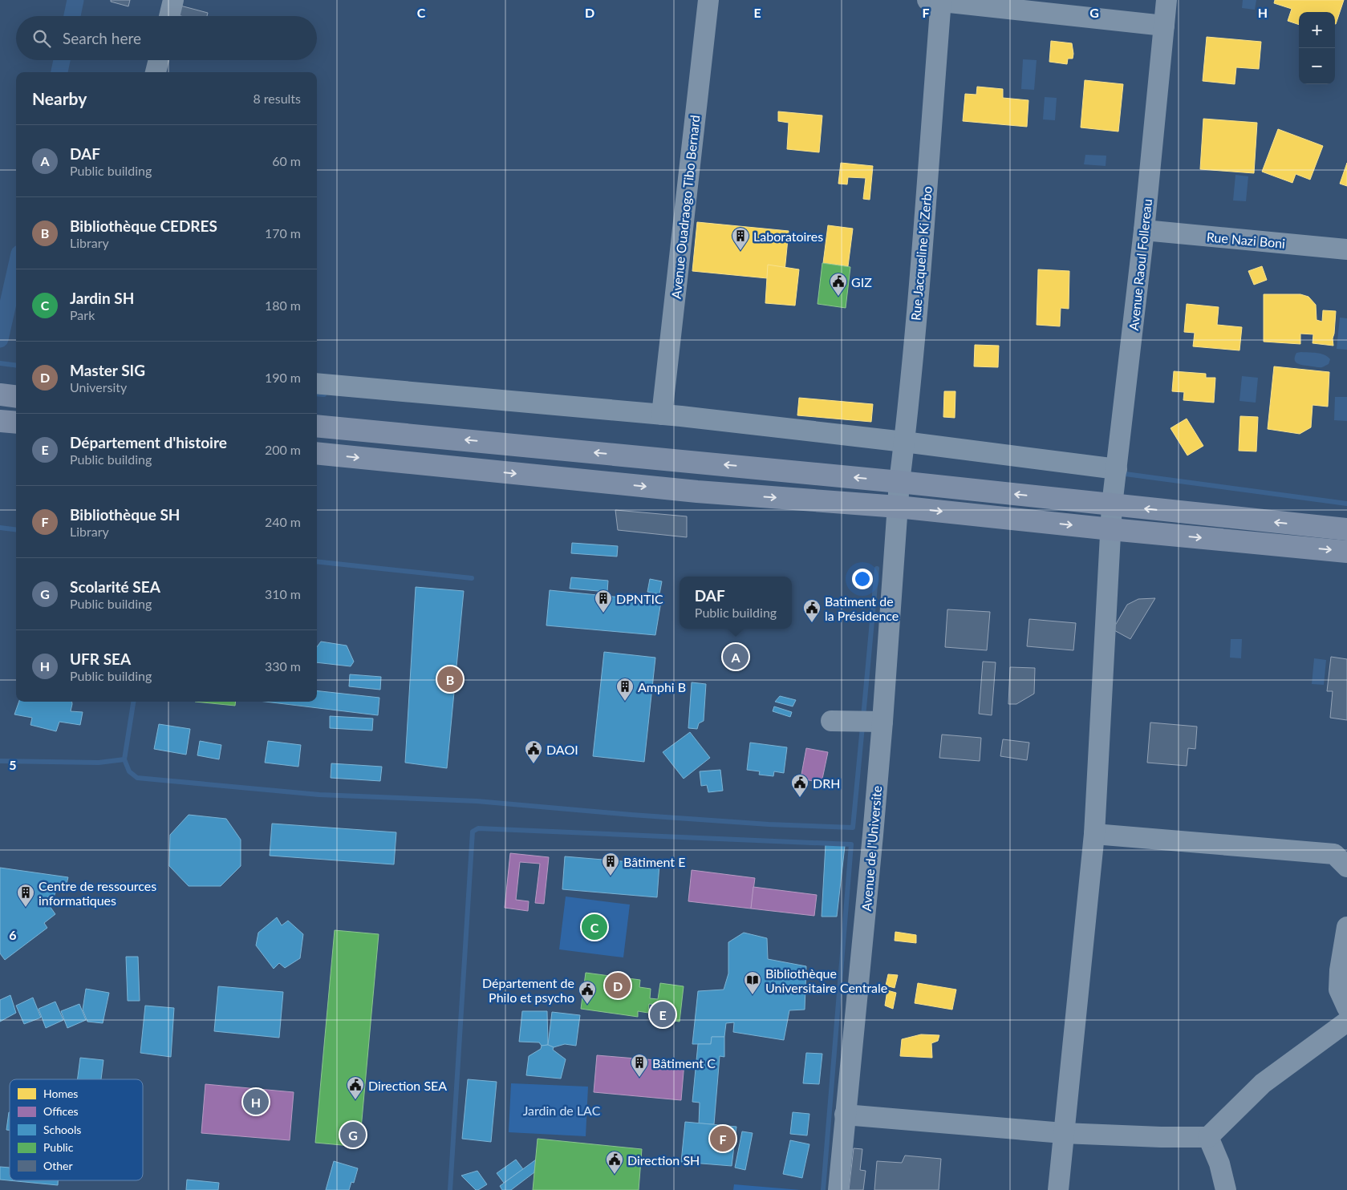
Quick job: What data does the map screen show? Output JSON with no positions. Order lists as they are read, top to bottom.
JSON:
{
  "streets": {
    "street": [
      "Avenue Ouadraogo Tibo Bernard",
      "Rue Nazi Boni",
      "Rue Jacqueline Ki Zerbo",
      "Avenue Raoul Follereau",
      "Avenue de l'Universite"
    ]
  },
  "crossings": [
    ["Rue Nazi Boni", "Avenue Raoul Follereau"],
    ["Rue Jacqueline Ki Zerbo", "Avenue de l'Universite"]
  ],
  "parks": ["Jardin de LAC"],
  "places": {
    "building": [
      "Laboratoires",
      "DPNTIC",
      "Amphi B",
      "Bâtiment E",
      "Centre de ressources informatiques",
      "Bâtiment C"
    ],
    "public building": [
      "GIZ",
      "Batiment de la Présidence",
      "DAOI",
      "DRH",
      "Département de Philo et psycho",
      "Direction SEA",
      "Direction SH"
    ],
    "library": ["Bibliothèque Universitaire Centrale"]
  },
  "legend": [
    "Homes",
    "Offices",
    "Schools",
    "Public",
    "Other"
  ],
  "page": {
    "map_buttons": ["+", "−"],
    "search": "Search here",
    "heading": ["Nearby", "8 results"],
    "list": [
      {
        "mark": "A",
        "name": "DAF",
        "note": "Public building",
        "value": "60 m"
      },
      {
        "mark": "B",
        "name": "Bibliothèque CEDRES",
        "note": "Library",
        "value": "170 m"
      },
      {
        "mark": "C",
        "name": "Jardin SH",
        "note": "Park",
        "value": "180 m"
      },
      {
        "mark": "D",
        "name": "Master SIG",
        "note": "University",
        "value": "190 m"
      },
      {
        "mark": "E",
        "name": "Département d'histoire",
        "note": "Public building",
        "value": "200 m"
      },
      {
        "mark": "F",
        "name": "Bibliothèque SH",
        "note": "Library",
        "value": "240 m"
      },
      {
        "mark": "G",
        "name": "Scolarité SEA",
        "note": "Public building",
        "value": "310 m"
      },
      {
        "mark": "H",
        "name": "UFR SEA",
        "note": "Public building",
        "value": "330 m"
      }
    ],
    "popup": ["DAF", "Public building"],
    "pins": [
      "A",
      "B",
      "C",
      "D",
      "E",
      "H",
      "G",
      "F"
    ]
  },
  "grid": {
    "columns": [
      "C",
      "D",
      "E",
      "F",
      "G",
      "H"
    ],
    "rows": ["5", "6"]
  }
}
